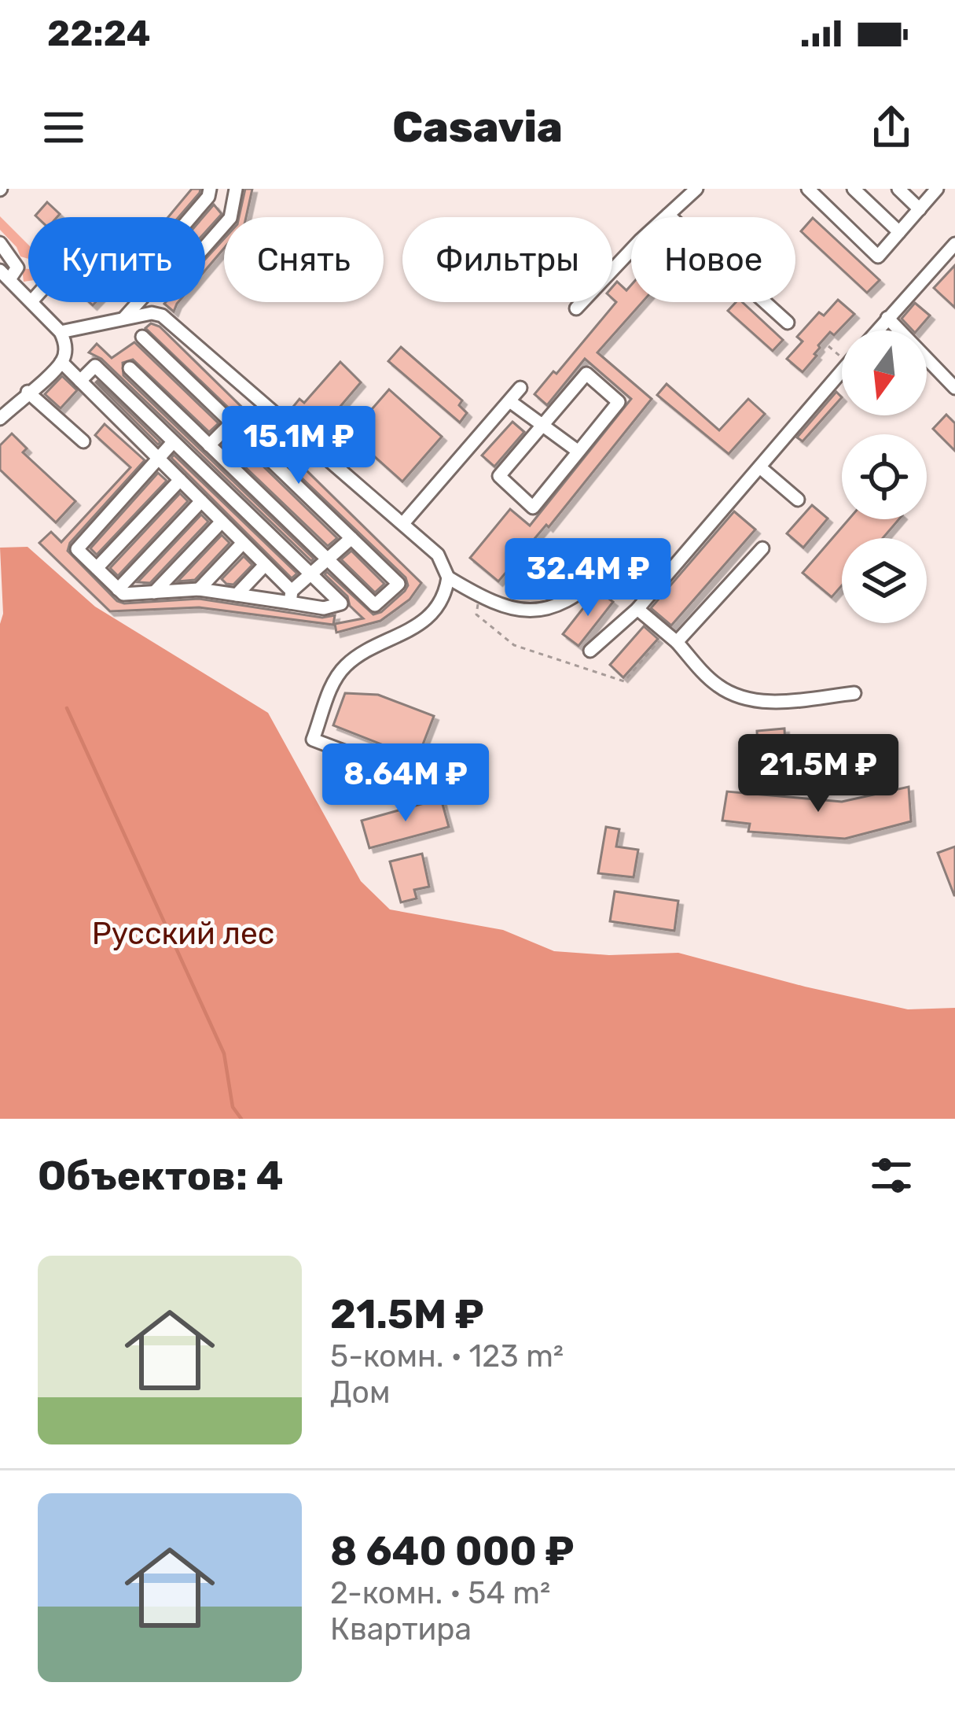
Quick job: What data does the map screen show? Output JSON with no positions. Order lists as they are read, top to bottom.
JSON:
{
  "parks": ["Русский лес"],
  "north": "bottom",
  "page": {
    "status": "22:24",
    "header": "Casavia",
    "chip": [
      "Купить",
      "Снять",
      "Фильтры",
      "Новое"
    ],
    "price": [
      "15.1M ₽",
      "32.4M ₽",
      "21.5M ₽",
      "8.64M ₽"
    ],
    "heading": "Объектов: 4",
    "list": [
      {
        "name": "21.5M ₽",
        "note": "5-комн. · 123 m² · Дом"
      },
      {
        "name": "8 640 000 ₽",
        "note": "2-комн. · 54 m² · Квартира"
      }
    ]
  }
}
